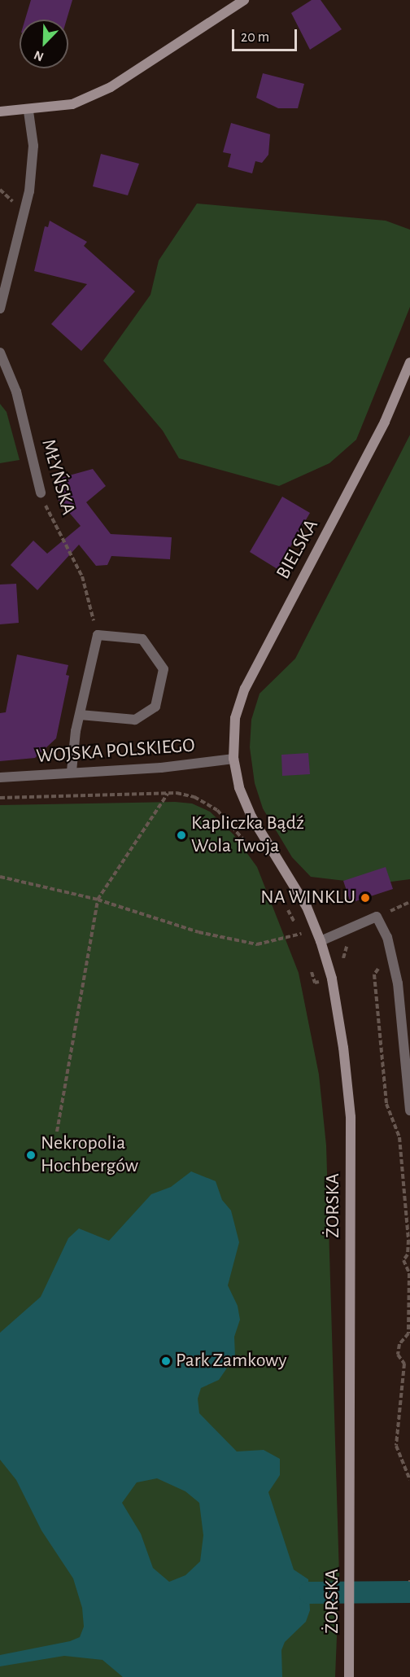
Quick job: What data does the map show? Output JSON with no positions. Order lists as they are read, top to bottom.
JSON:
{
  "streets": {
    "main road": ["BIELSKA", "ŻORSKA"],
    "street": ["MŁYŃSKA", "WOJSKA POLSKIEGO"]
  },
  "crossings": [
    ["BIELSKA", "WOJSKA POLSKIEGO"],
    ["BIELSKA", "ŻORSKA"],
    ["WOJSKA POLSKIEGO", "ŻORSKA"]
  ],
  "places": [
    "Kapliczka Bądź Wola Twoja",
    "NA WINKLU",
    "Nekropolia Hochbergów",
    "Park Zamkowy"
  ],
  "scale_bar": "20 m",
  "north": "bottom left"
}
